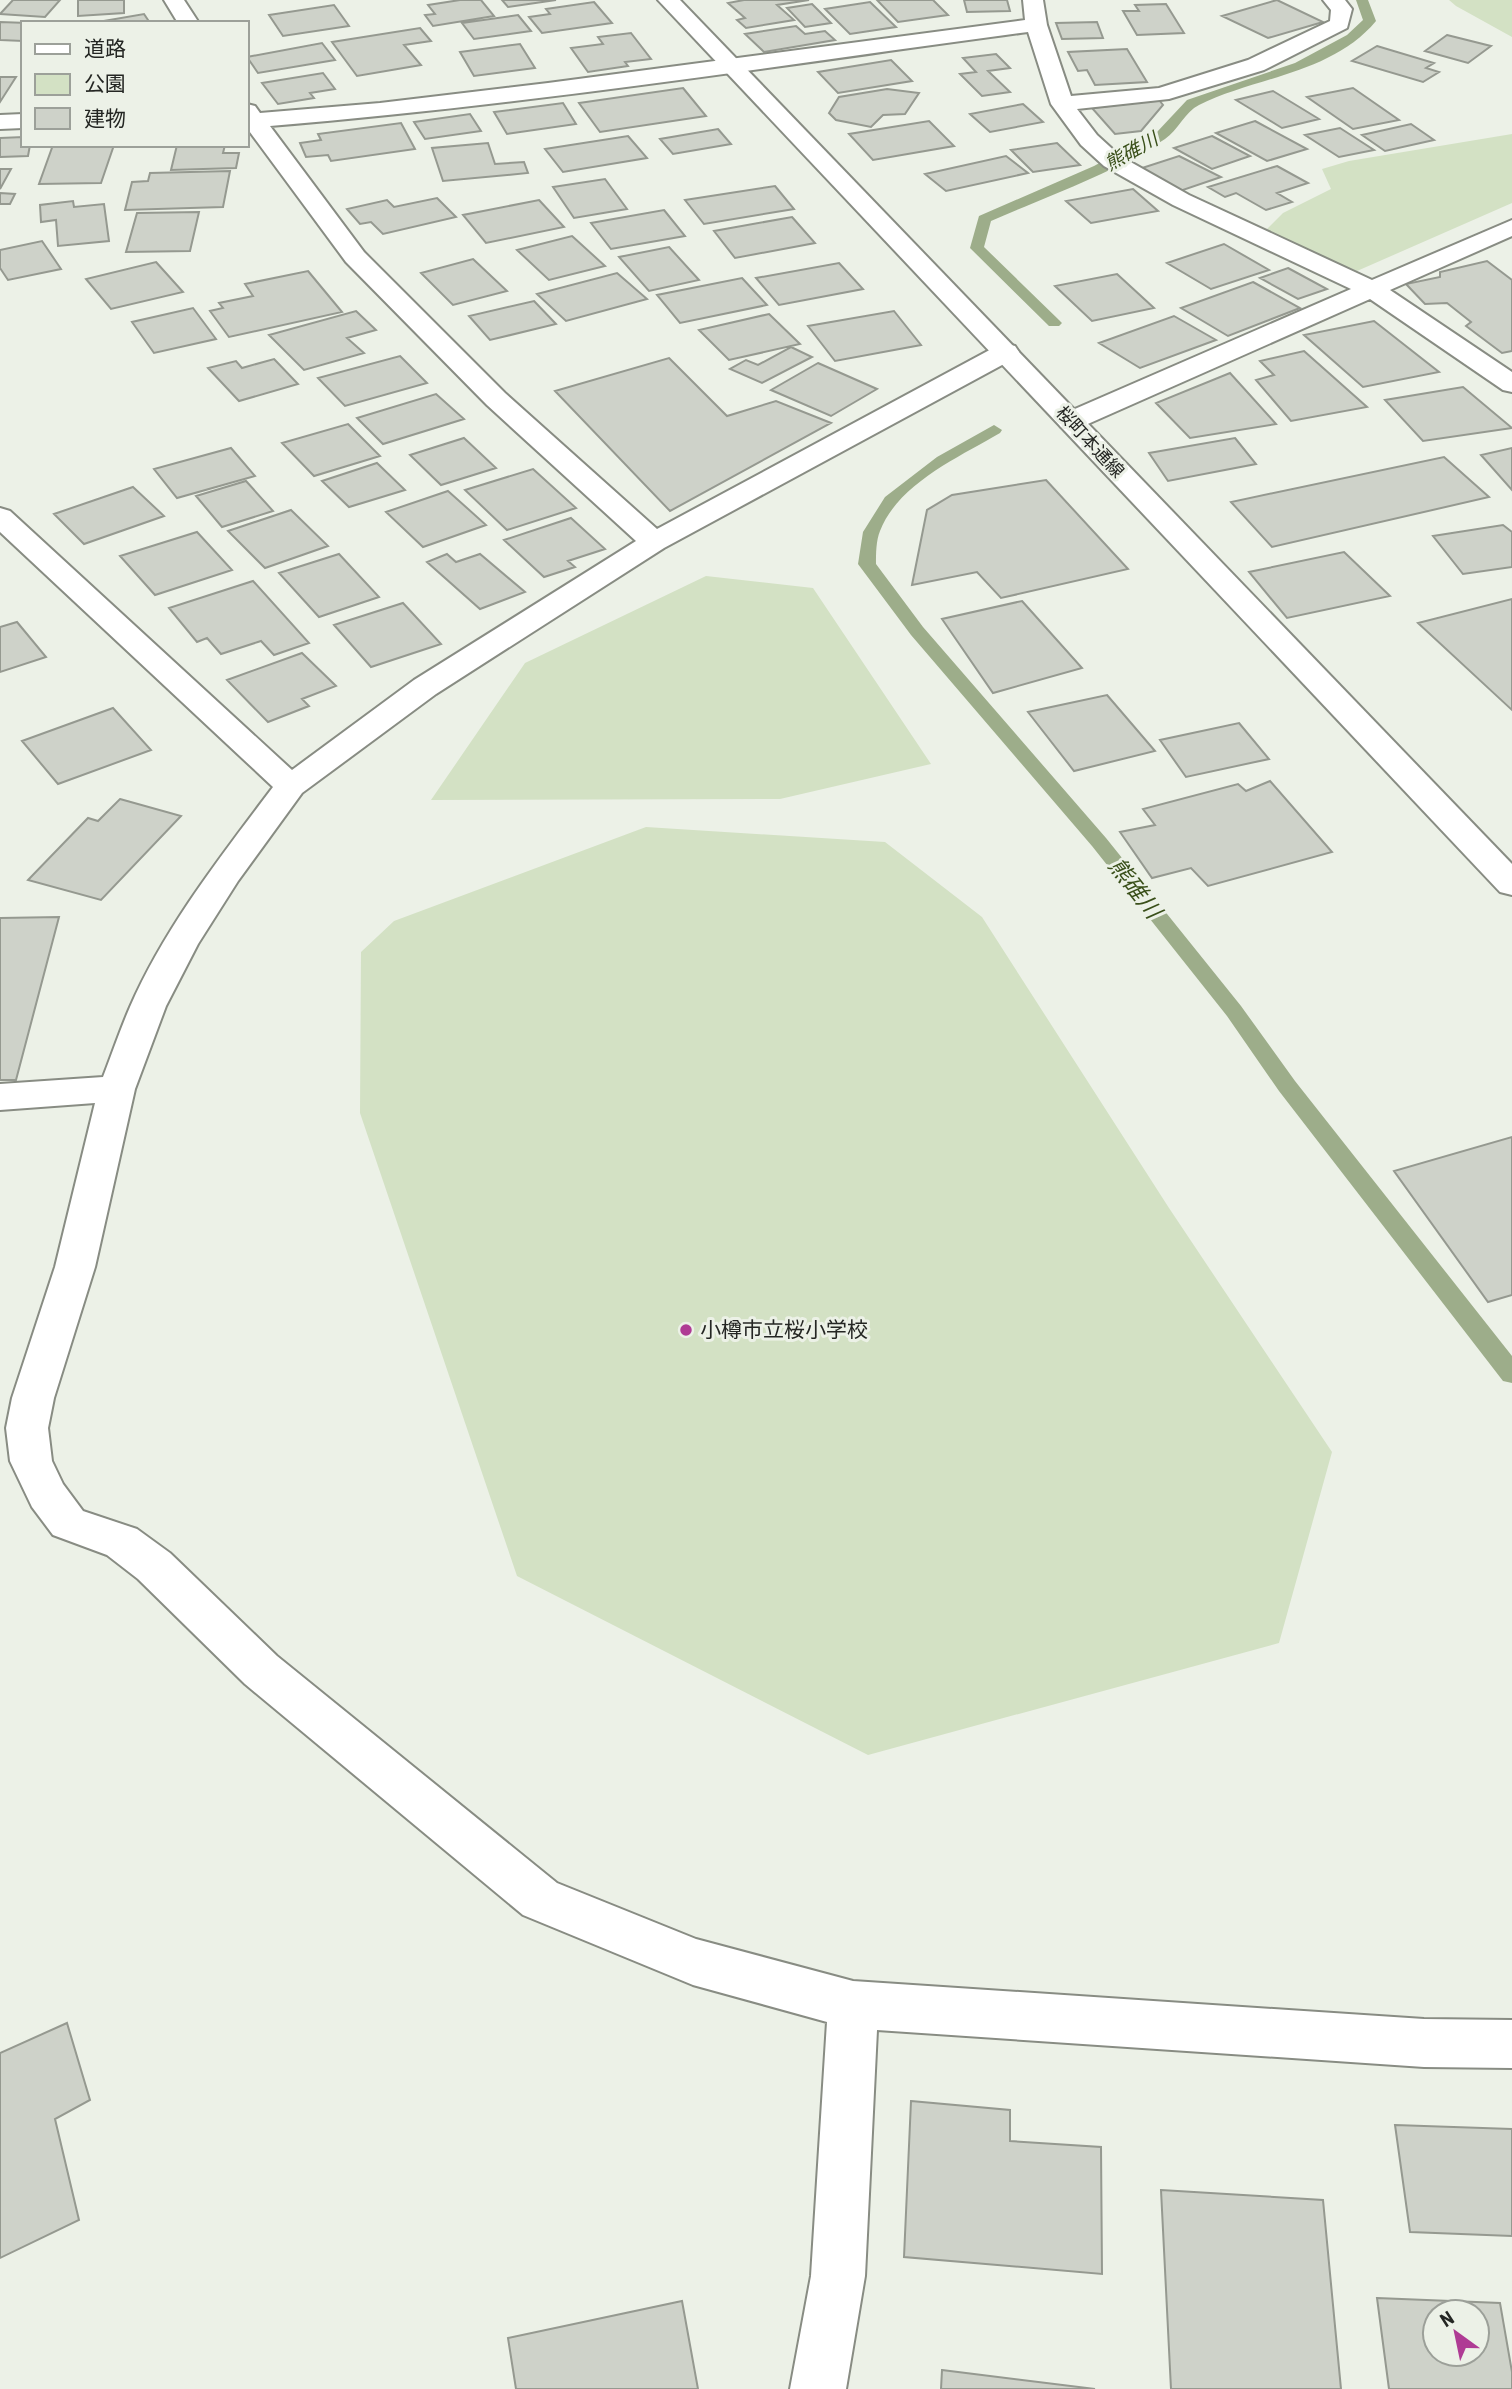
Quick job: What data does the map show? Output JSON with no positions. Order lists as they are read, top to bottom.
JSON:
{
  "streets": {
    "street": ["桜町本通線"]
  },
  "water": ["熊碓川"],
  "places": ["小樽市立桜小学校"],
  "legend": ["道路", "公園", "建物"],
  "north": "top left"
}
